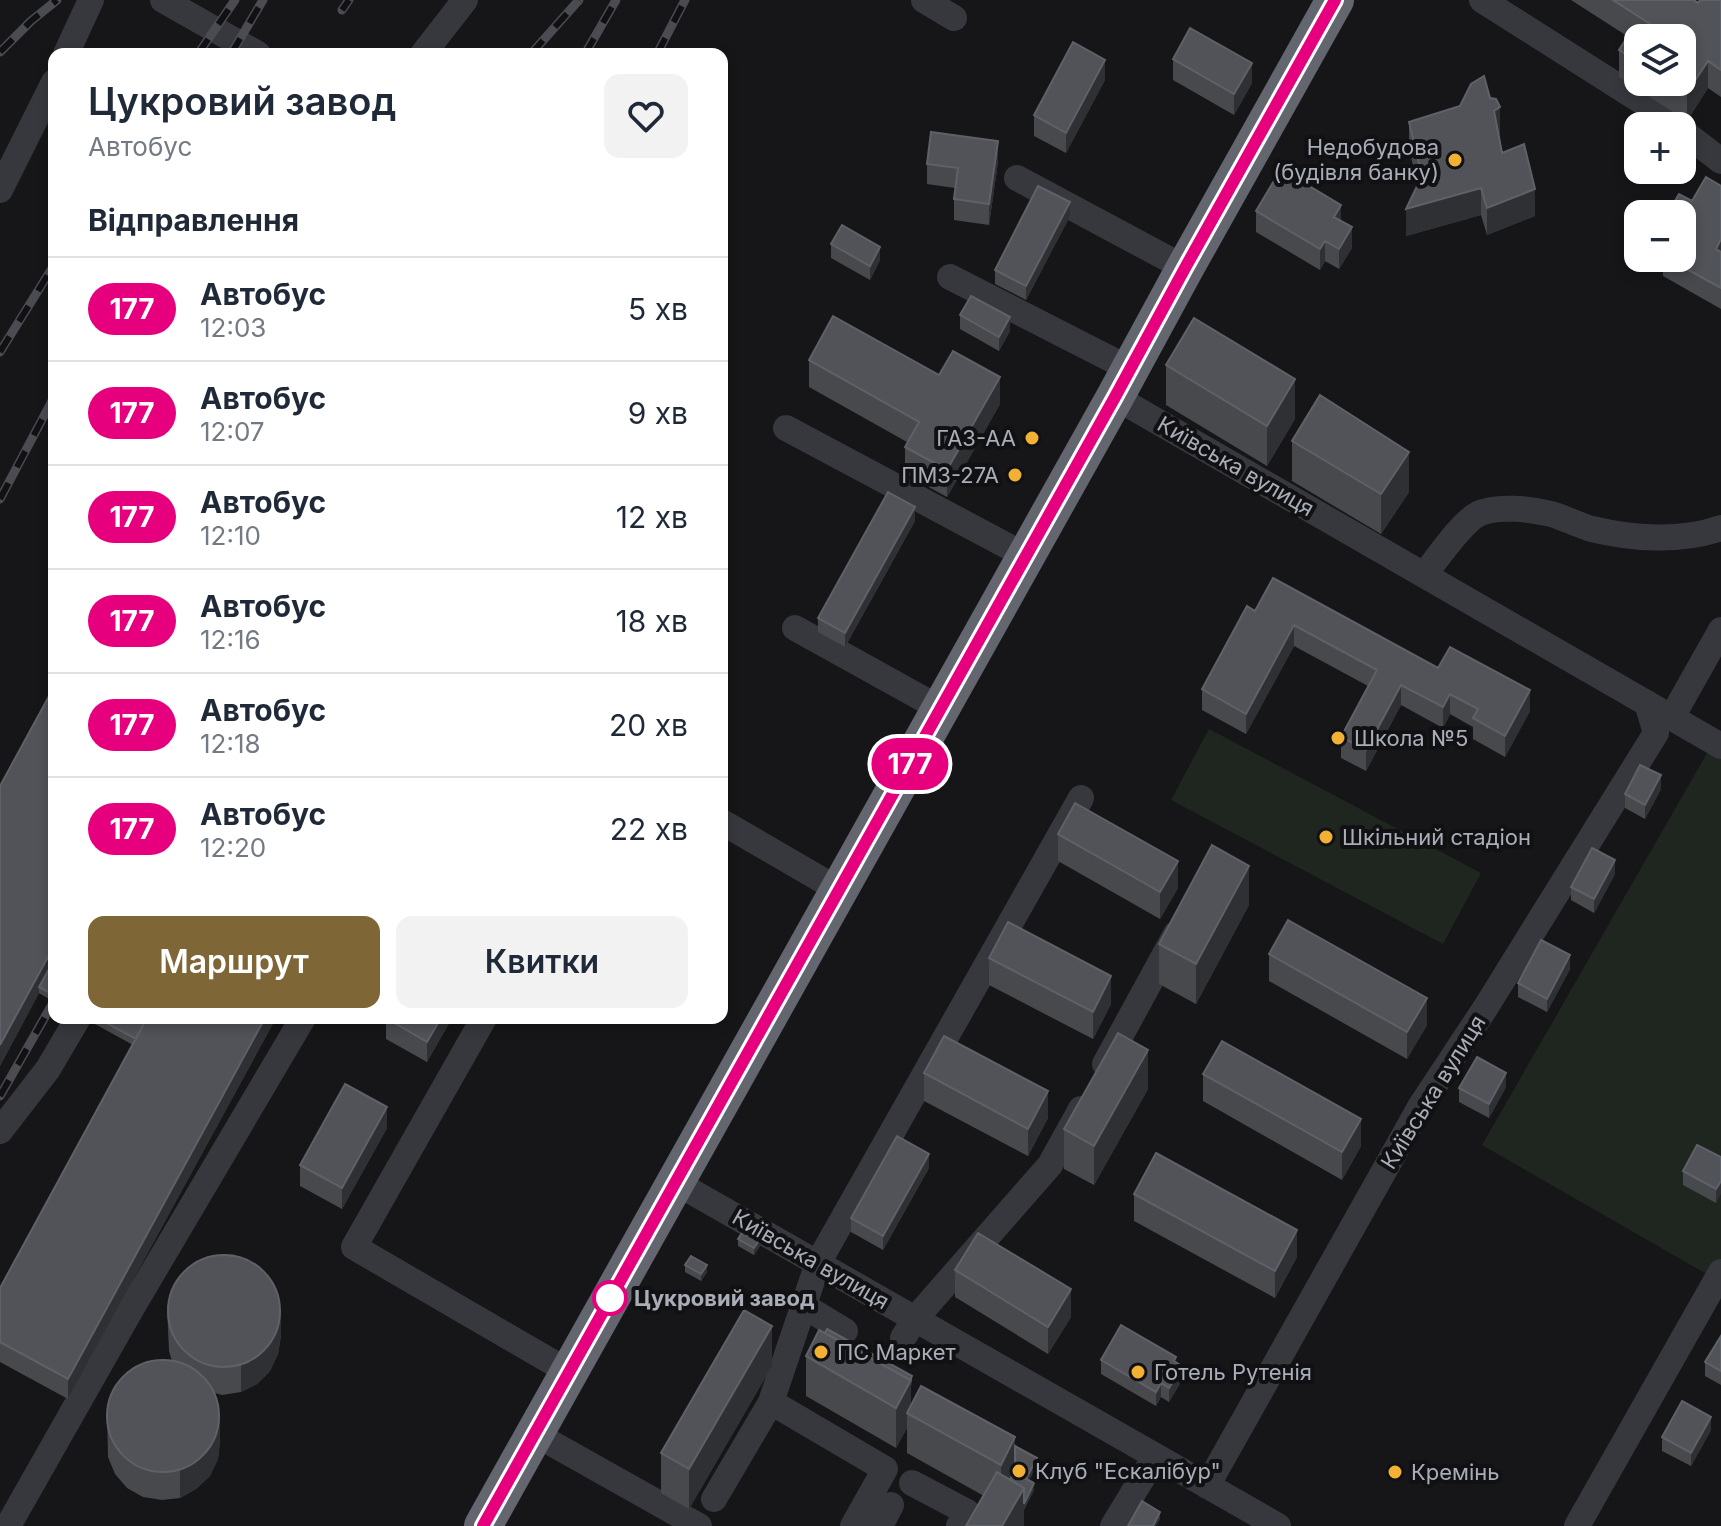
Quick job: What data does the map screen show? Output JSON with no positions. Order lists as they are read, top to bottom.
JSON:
{
  "streets": {
    "street": ["Київська вулиця"]
  },
  "places": [
    "Недобудова (будівля банку)",
    "ГАЗ-АА",
    "ПМЗ-27А",
    "Школа №5",
    "Шкільний стадіон",
    "Цукровий завод",
    "ПС Маркет",
    "Готель Рутенія",
    "Клуб \"Ескалібур\"",
    "Кремінь"
  ],
  "lines": ["bus line 177"],
  "page": {
    "on_map": "177",
    "map_buttons": ["+", "−"],
    "heading": [
      ["Цукровий завод", "Автобус"],
      "Відправлення"
    ],
    "list": [
      {
        "mark": "177",
        "name": "Автобус",
        "note": "12:03",
        "value": "5 хв"
      },
      {
        "mark": "177",
        "name": "Автобус",
        "note": "12:07",
        "value": "9 хв"
      },
      {
        "mark": "177",
        "name": "Автобус",
        "note": "12:10",
        "value": "12 хв"
      },
      {
        "mark": "177",
        "name": "Автобус",
        "note": "12:16",
        "value": "18 хв"
      },
      {
        "mark": "177",
        "name": "Автобус",
        "note": "12:18",
        "value": "20 хв"
      },
      {
        "mark": "177",
        "name": "Автобус",
        "note": "12:20",
        "value": "22 хв"
      }
    ],
    "buttons": ["Маршрут", "Квитки"]
  }
}
